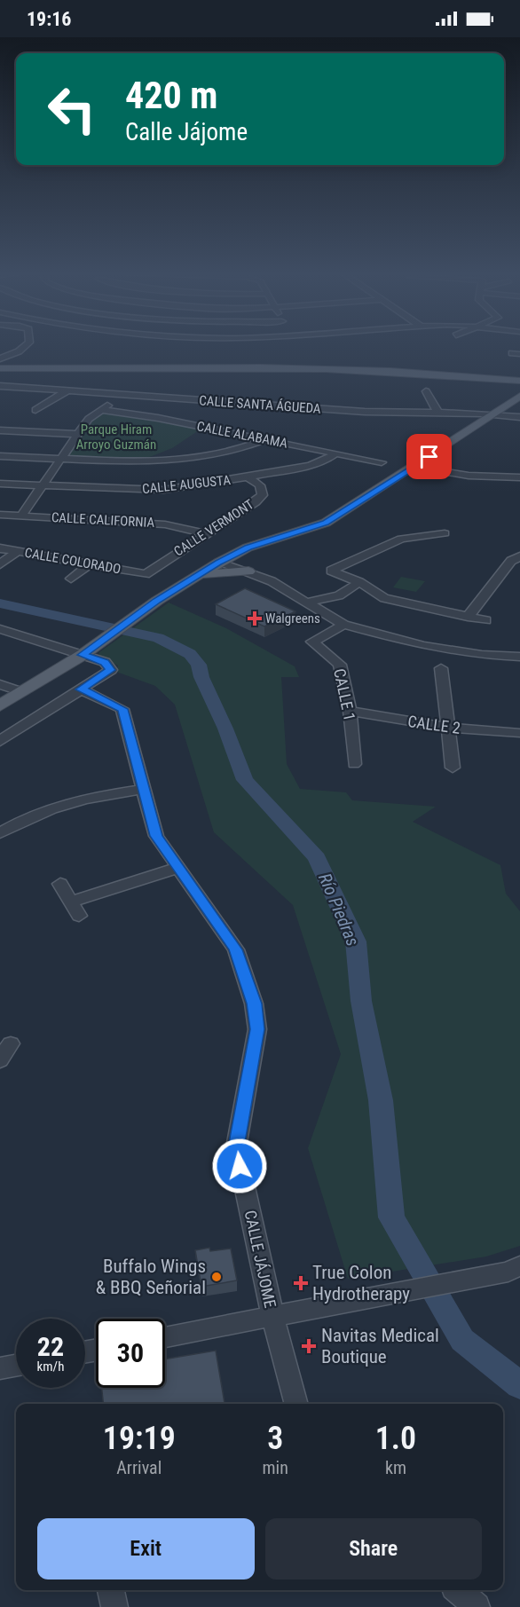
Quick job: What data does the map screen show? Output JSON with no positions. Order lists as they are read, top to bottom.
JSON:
{
  "streets": {
    "street": [
      "CALLE SANTA ÁGUEDA",
      "CALLE ALABAMA",
      "CALLE AUGUSTA",
      "CALLE CALIFORNIA",
      "CALLE VERMONT",
      "CALLE COLORADO",
      "CALLE 1",
      "CALLE 2",
      "CALLE JÁJOME"
    ]
  },
  "crossings": [
    ["CALLE ALABAMA", "CALLE AUGUSTA"],
    ["CALLE AUGUSTA", "CALLE VERMONT"],
    ["CALLE CALIFORNIA", "CALLE VERMONT"],
    ["CALLE VERMONT", "CALLE COLORADO"],
    ["CALLE 1", "CALLE 2"]
  ],
  "water": ["Río Piedras"],
  "parks": ["Parque Hiram Arroyo Guzmán"],
  "places": {
    "health": ["Walgreens", "True Colon Hydrotherapy", "Navitas Medical Boutique"],
    "other": ["Buffalo Wings & BBQ Señorial"]
  },
  "page": {
    "status": "19:16",
    "turn": ["420 m", "Calle Jájome"],
    "speed": "22 km/h",
    "limit": "30",
    "eta": [
      "19:19",
      "Arrival",
      "3",
      "min",
      "1.0",
      "km"
    ],
    "buttons": ["Exit", "Share"]
  }
}
